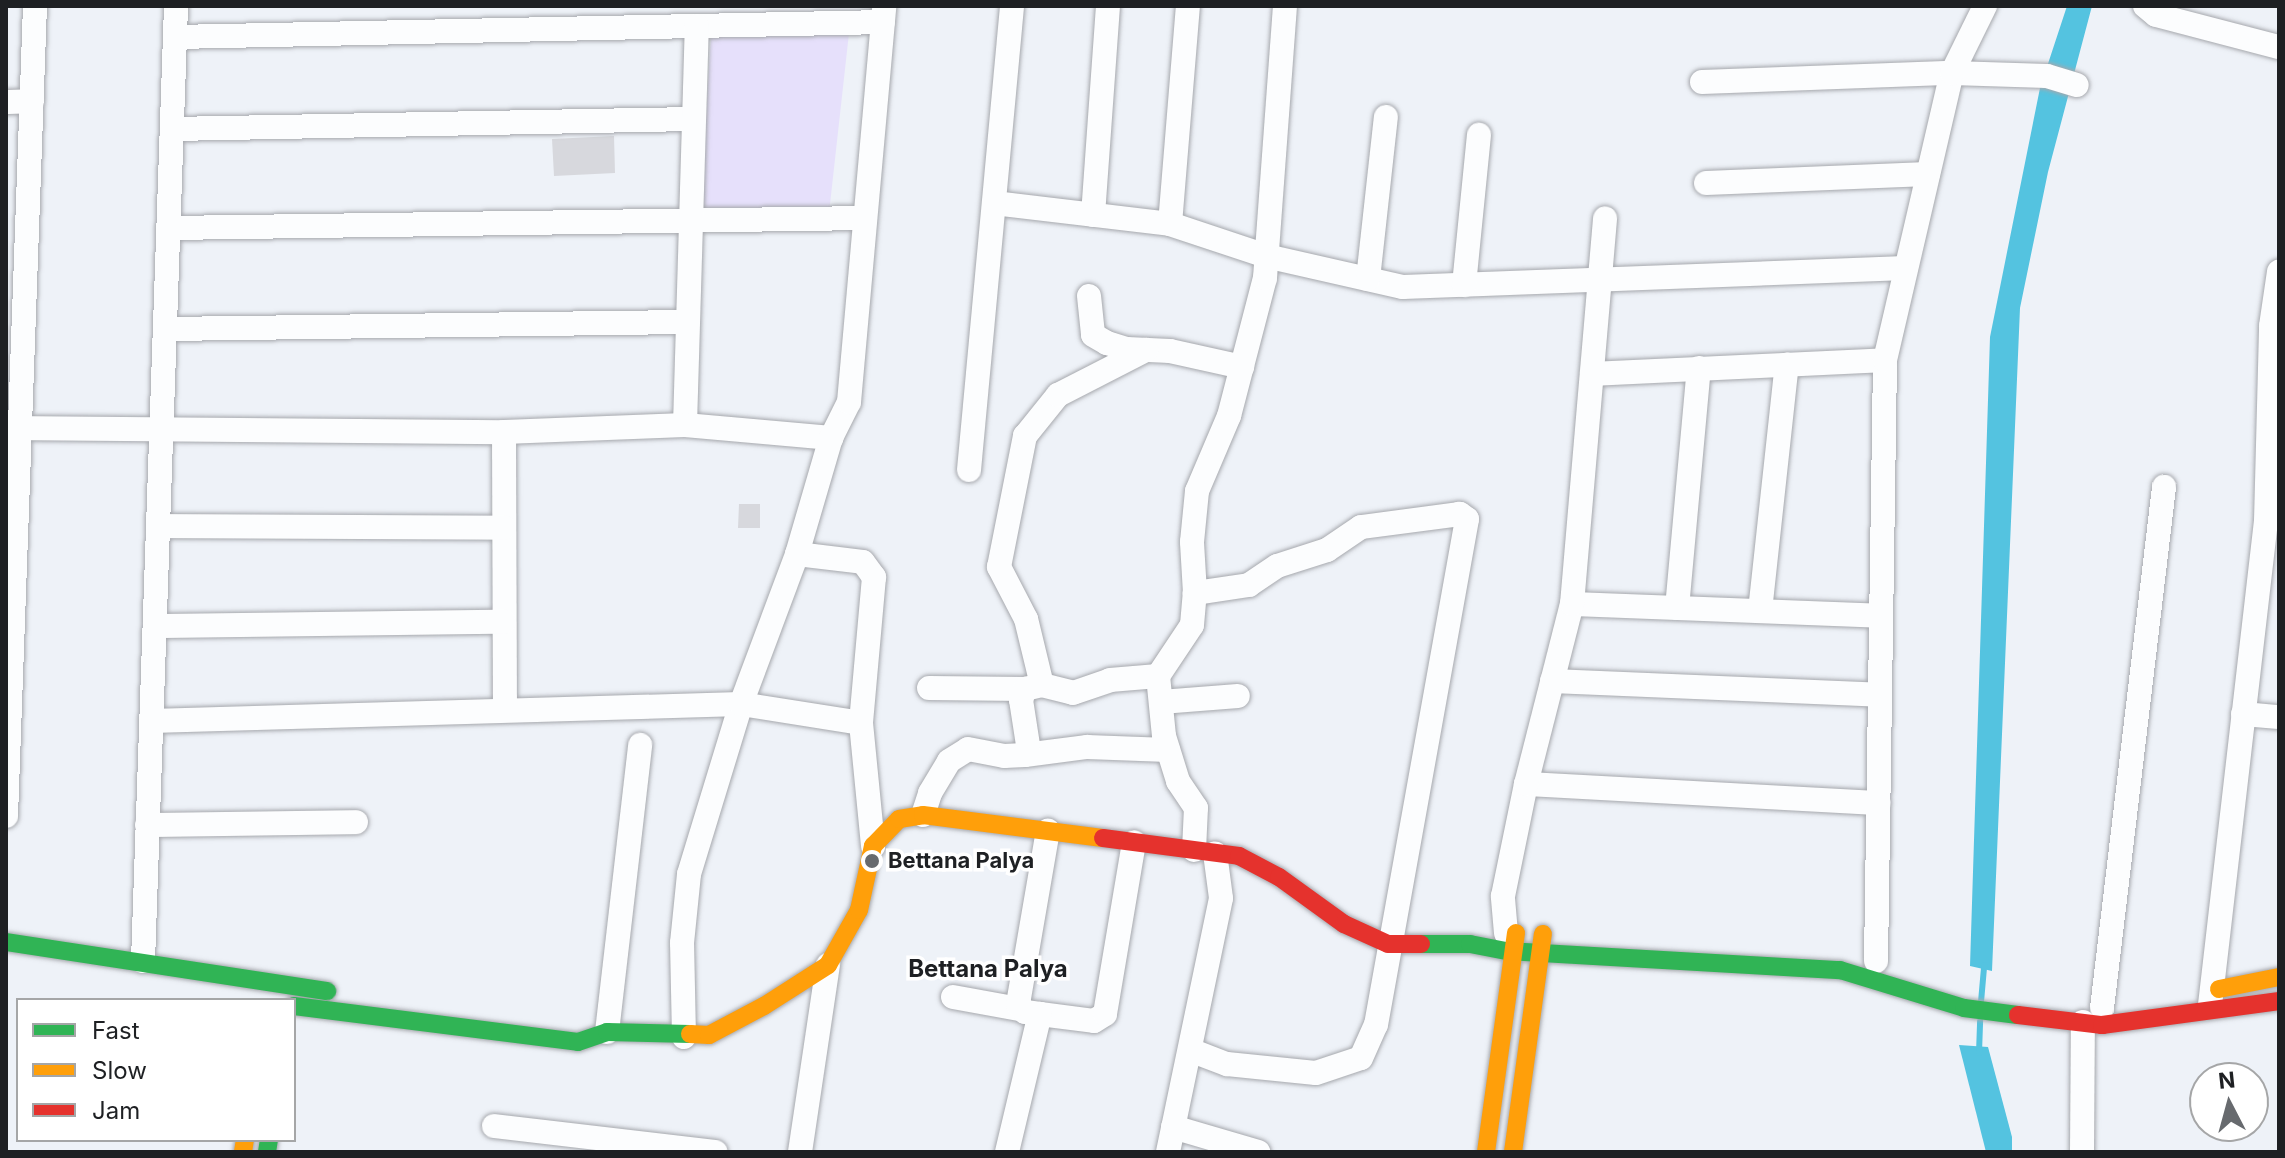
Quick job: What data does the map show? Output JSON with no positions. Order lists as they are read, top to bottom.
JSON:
{
  "districts": ["Bettana Palya"],
  "places": ["Bettana Palya"],
  "legend": ["Fast", "Slow", "Jam"],
  "north": "top"
}
